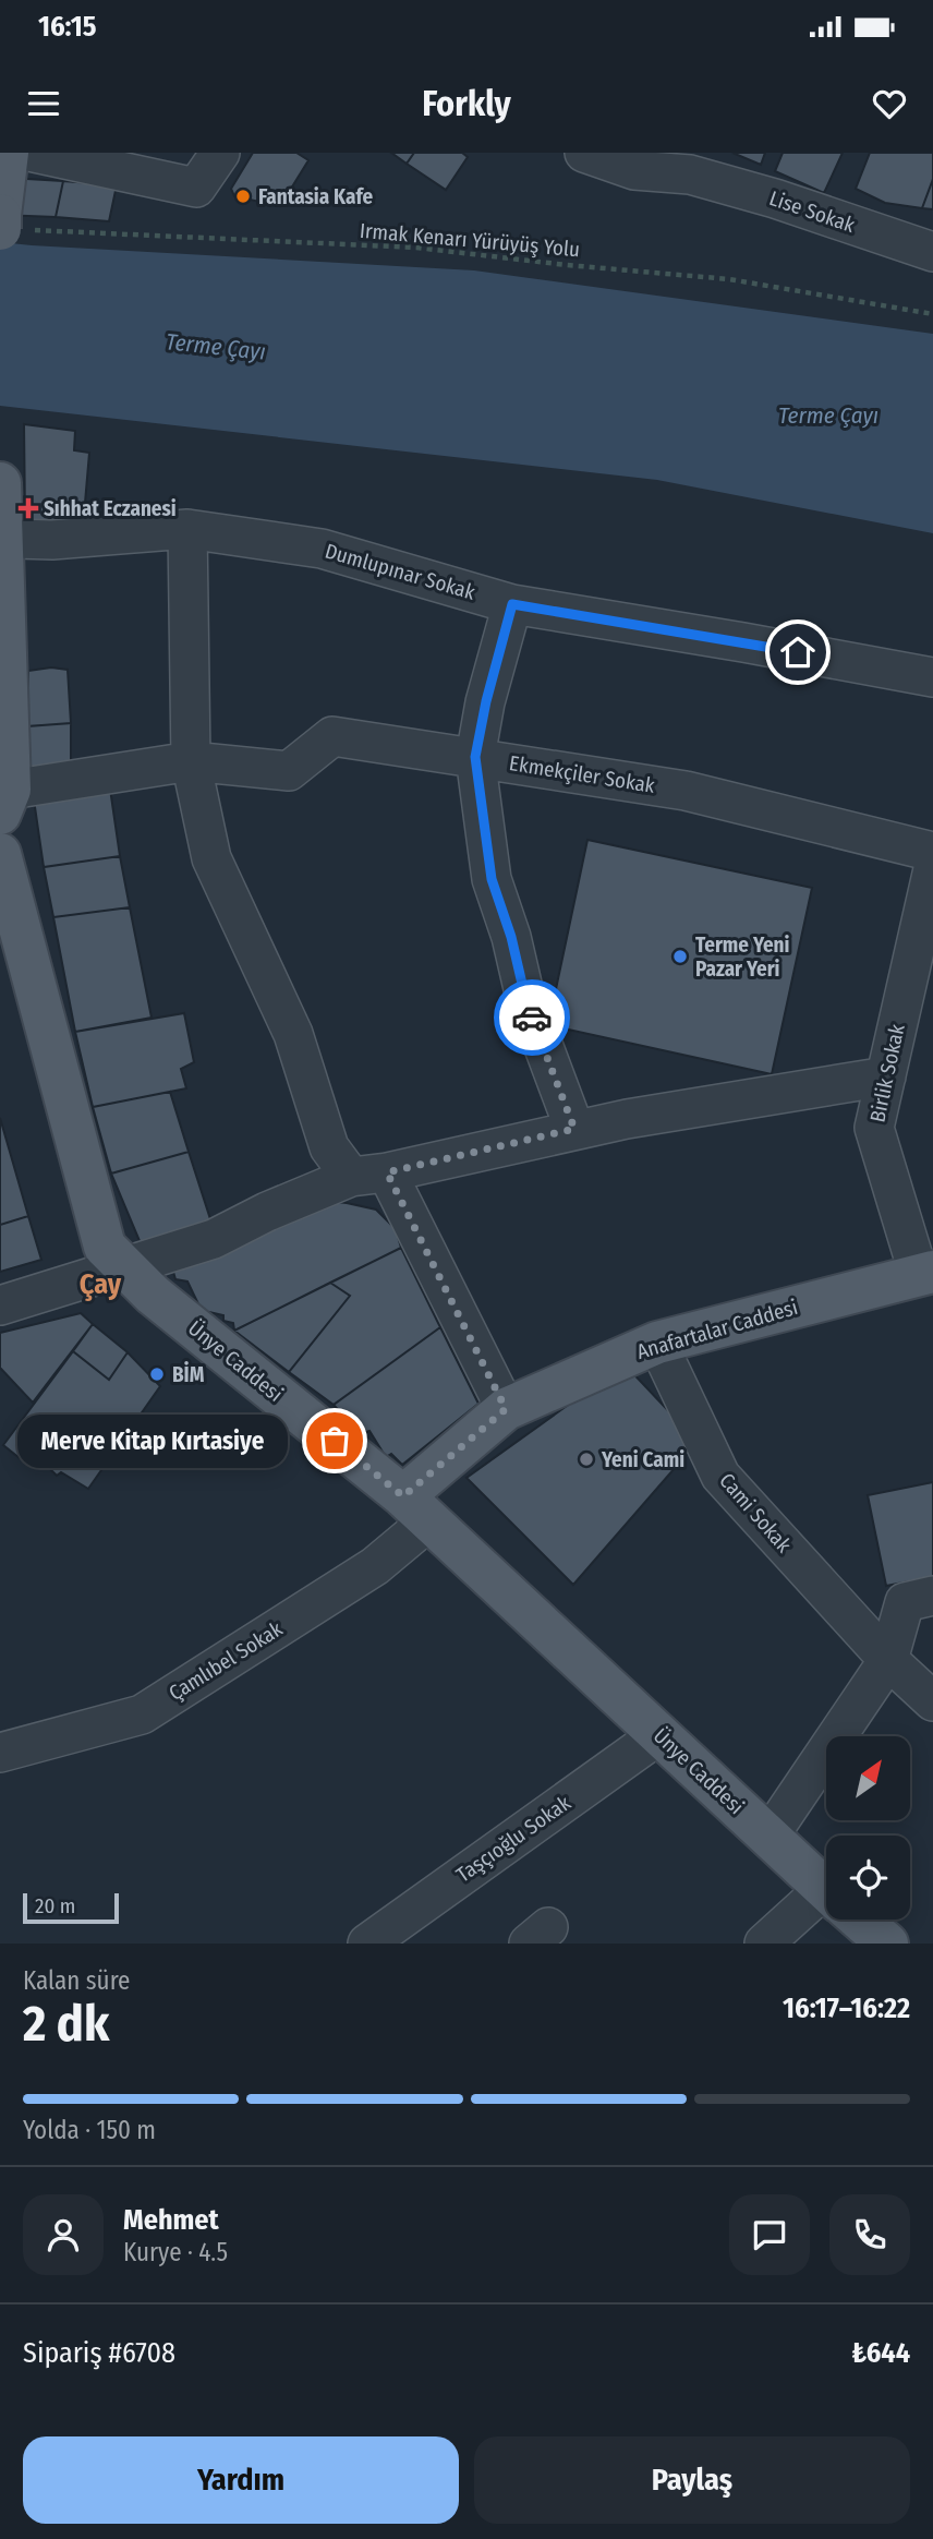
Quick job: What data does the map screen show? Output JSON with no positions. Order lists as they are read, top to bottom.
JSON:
{
  "streets": {
    "main road": ["Anafartalar Caddesi", "Ünye Caddesi"],
    "street": [
      "Lise Sokak",
      "Dumlupınar Sokak",
      "Ekmekçiler Sokak",
      "Birlik Sokak",
      "Cami Sokak",
      "Çamlıbel Sokak",
      "Taşçıoğlu Sokak"
    ],
    "path": ["Irmak Kenarı Yürüyüş Yolu"]
  },
  "crossings": [
    ["Birlik Sokak", "Anafartalar Caddesi"],
    ["Anafartalar Caddesi", "Ünye Caddesi"],
    ["Anafartalar Caddesi", "Cami Sokak"],
    ["Anafartalar Caddesi", "Çamlıbel Sokak"],
    ["Ünye Caddesi", "Çamlıbel Sokak"],
    ["Ünye Caddesi", "Taşçıoğlu Sokak"]
  ],
  "districts": ["Çay"],
  "water": ["Terme Çayı"],
  "places": {
    "other": [
      "Fantasia Kafe",
      "Terme Yeni Pazar Yeri",
      "BİM",
      "Merve Kitap Kırtasiye",
      "Yeni Cami"
    ],
    "health": ["Sıhhat Eczanesi"]
  },
  "scale_bar": "20 m",
  "north": "top right",
  "page": {
    "status": "16:15",
    "header": "Forkly",
    "bubble": "Merve Kitap Kırtasiye",
    "scale": "20 m",
    "heading": ["2 dk", "Kalan süre", "16:17–16:22"],
    "panel": [
      "Mehmet",
      "Kurye · 4.5",
      "Sipariş #6708",
      "₺644"
    ],
    "bar": "Yolda · 150 m",
    "buttons": ["Yardım", "Paylaş"]
  }
}
